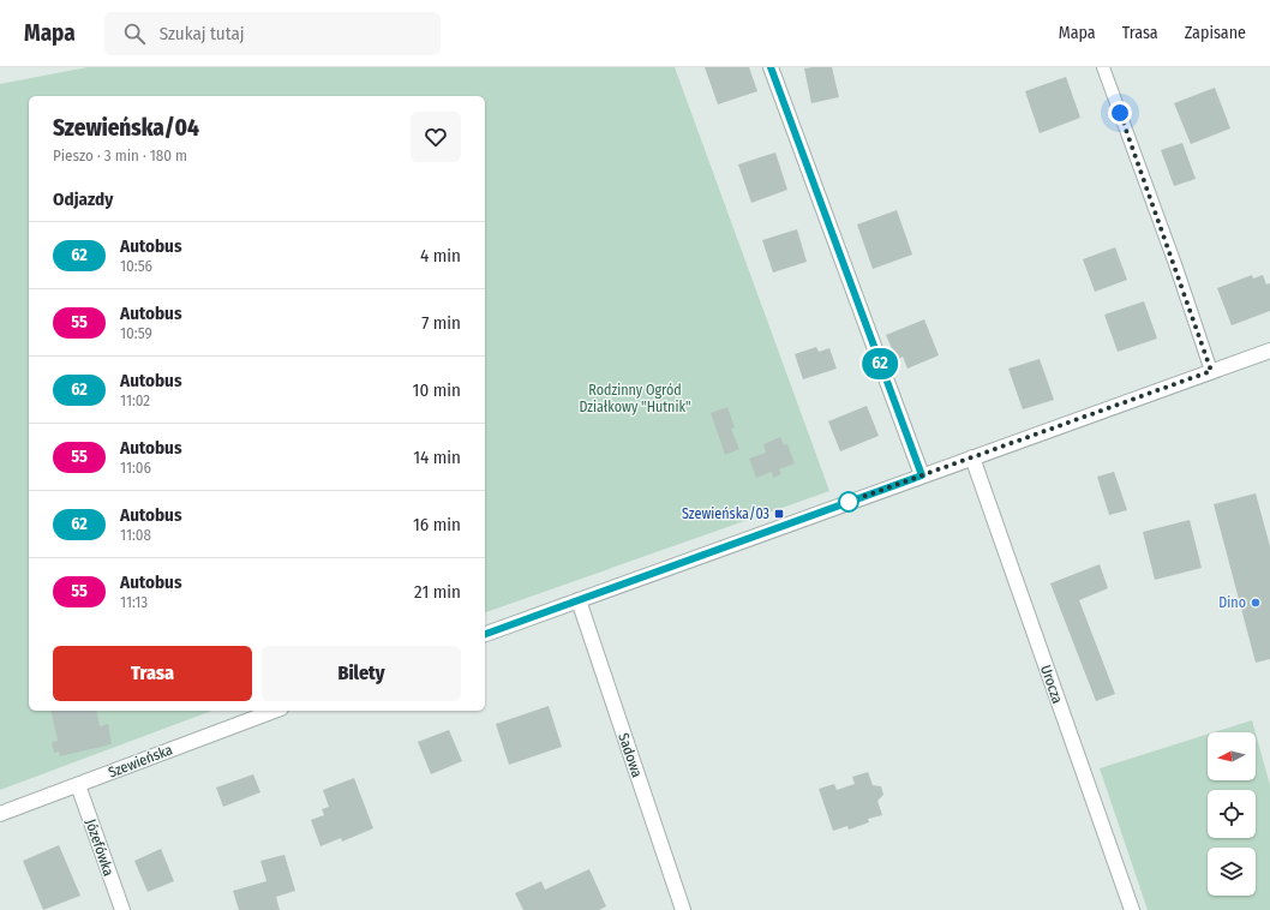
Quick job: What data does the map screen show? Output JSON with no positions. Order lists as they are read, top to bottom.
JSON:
{
  "streets": {
    "street": [
      "Urocza",
      "Sadowa",
      "Szewieńska",
      "Józefówka"
    ]
  },
  "crossings": [
    ["Szewieńska", "Józefówka"]
  ],
  "parks": ["Rodzinny Ogród Działkowy \"Hutnik\""],
  "places": {
    "transit": ["Szewieńska/03"],
    "other": ["Dino"]
  },
  "lines": ["bus line 62"],
  "north": "left",
  "page": {
    "header": "Mapa",
    "search": "Szukaj tutaj",
    "nav": ["Mapa", "Trasa", "Zapisane"],
    "on_map": "62",
    "heading": [
      ["Szewieńska/04", "Pieszo · 3 min · 180 m"],
      "Odjazdy"
    ],
    "list": [
      {
        "mark": "62",
        "name": "Autobus",
        "note": "10:56",
        "value": "4 min"
      },
      {
        "mark": "55",
        "name": "Autobus",
        "note": "10:59",
        "value": "7 min"
      },
      {
        "mark": "62",
        "name": "Autobus",
        "note": "11:02",
        "value": "10 min"
      },
      {
        "mark": "55",
        "name": "Autobus",
        "note": "11:06",
        "value": "14 min"
      },
      {
        "mark": "62",
        "name": "Autobus",
        "note": "11:08",
        "value": "16 min"
      },
      {
        "mark": "55",
        "name": "Autobus",
        "note": "11:13",
        "value": "21 min"
      }
    ],
    "buttons": ["Trasa", "Bilety"]
  }
}
